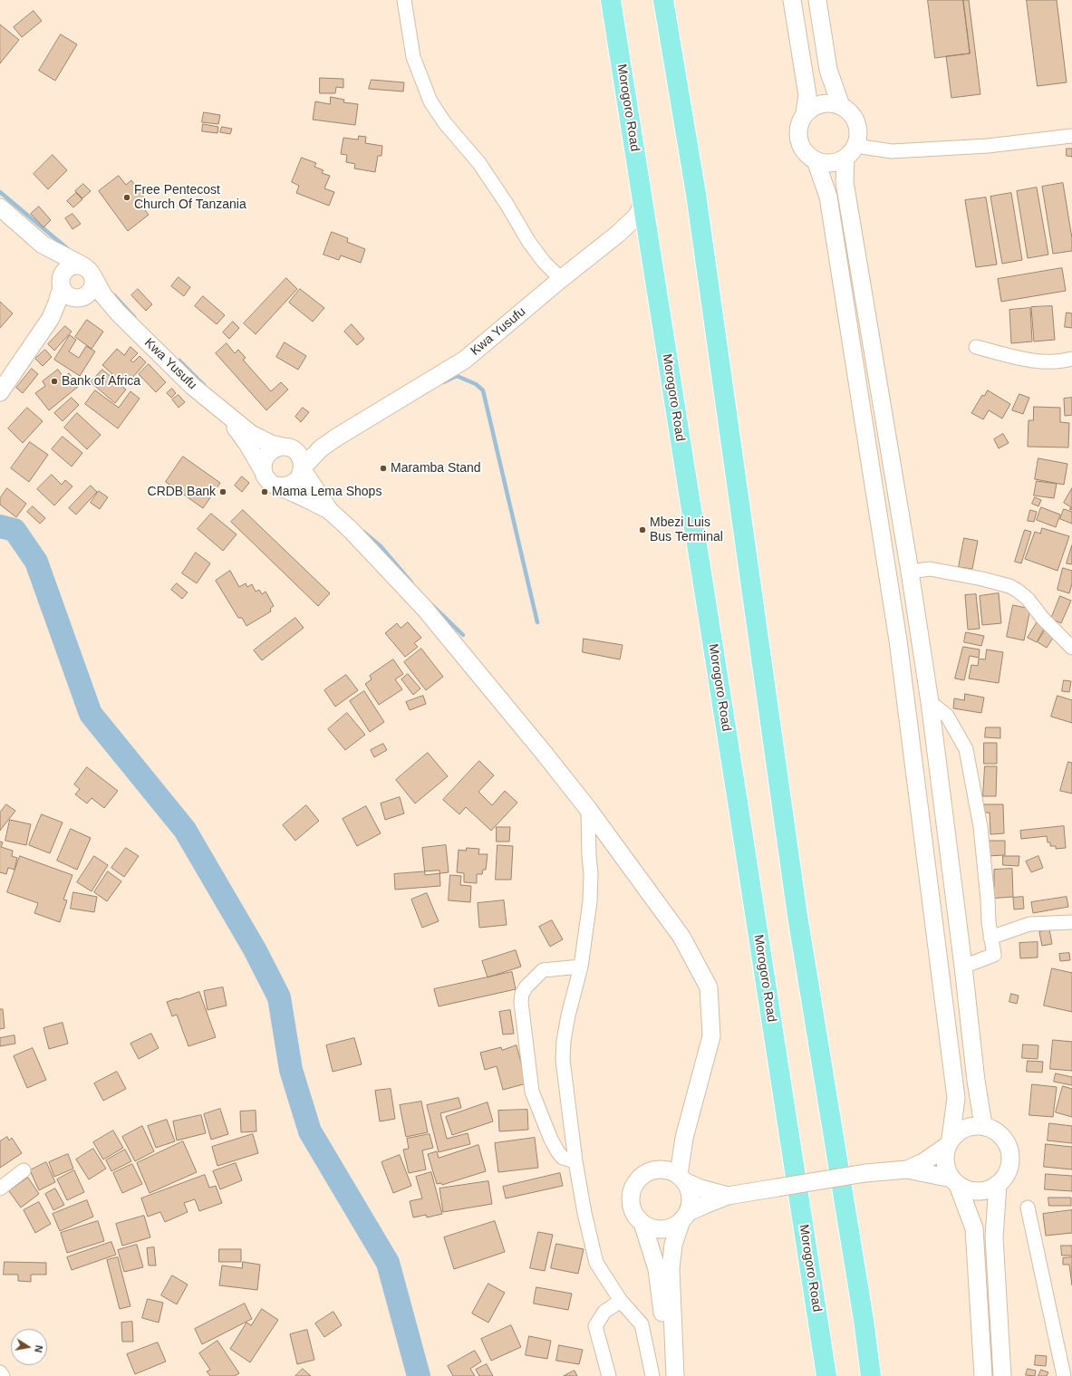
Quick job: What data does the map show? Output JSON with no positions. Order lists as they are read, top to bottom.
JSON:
{
  "streets": {
    "highway": ["Morogoro Road"],
    "street": ["Kwa Yusufu"]
  },
  "crossings": [
    ["Morogoro Road", "Kwa Yusufu"]
  ],
  "places": [
    "Free Pentecost Church Of Tanzania",
    "Bank of Africa",
    "Maramba Stand",
    "CRDB Bank",
    "Mama Lema Shops",
    "Mbezi Luis Bus Terminal"
  ],
  "north": "right"
}
